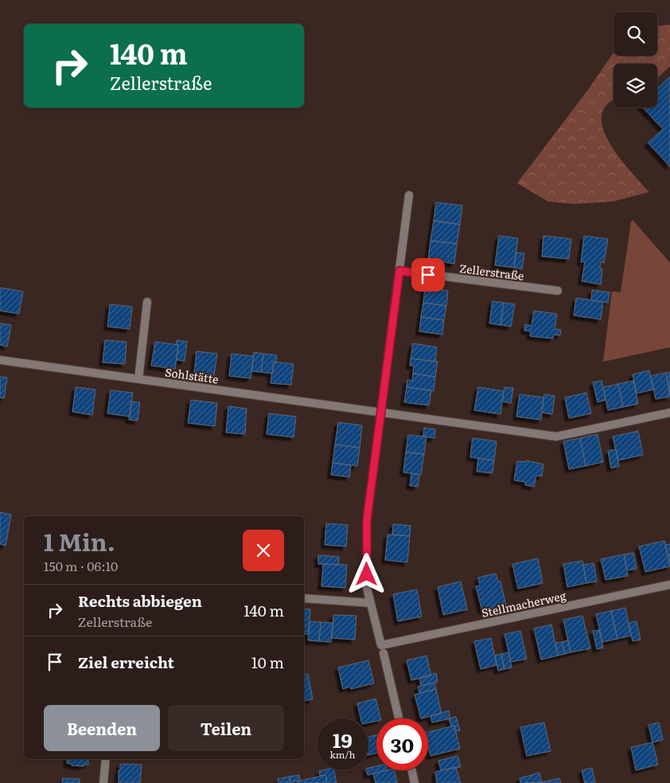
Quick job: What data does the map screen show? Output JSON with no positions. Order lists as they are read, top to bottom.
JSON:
{
  "streets": {
    "street": ["Zellerstraße", "Sohlstätte", "Stellmacherweg"]
  },
  "page": {
    "turn": ["140 m", "Zellerstraße"],
    "heading": ["1 Min.", "150 m · 06:10"],
    "list": [
      {
        "name": "Rechts abbiegen",
        "note": "Zellerstraße",
        "value": "140 m"
      },
      {
        "name": "Ziel erreicht",
        "value": "10 m"
      }
    ],
    "buttons": ["Beenden", "Teilen"],
    "speed": "19 km/h",
    "limit": "30"
  }
}
